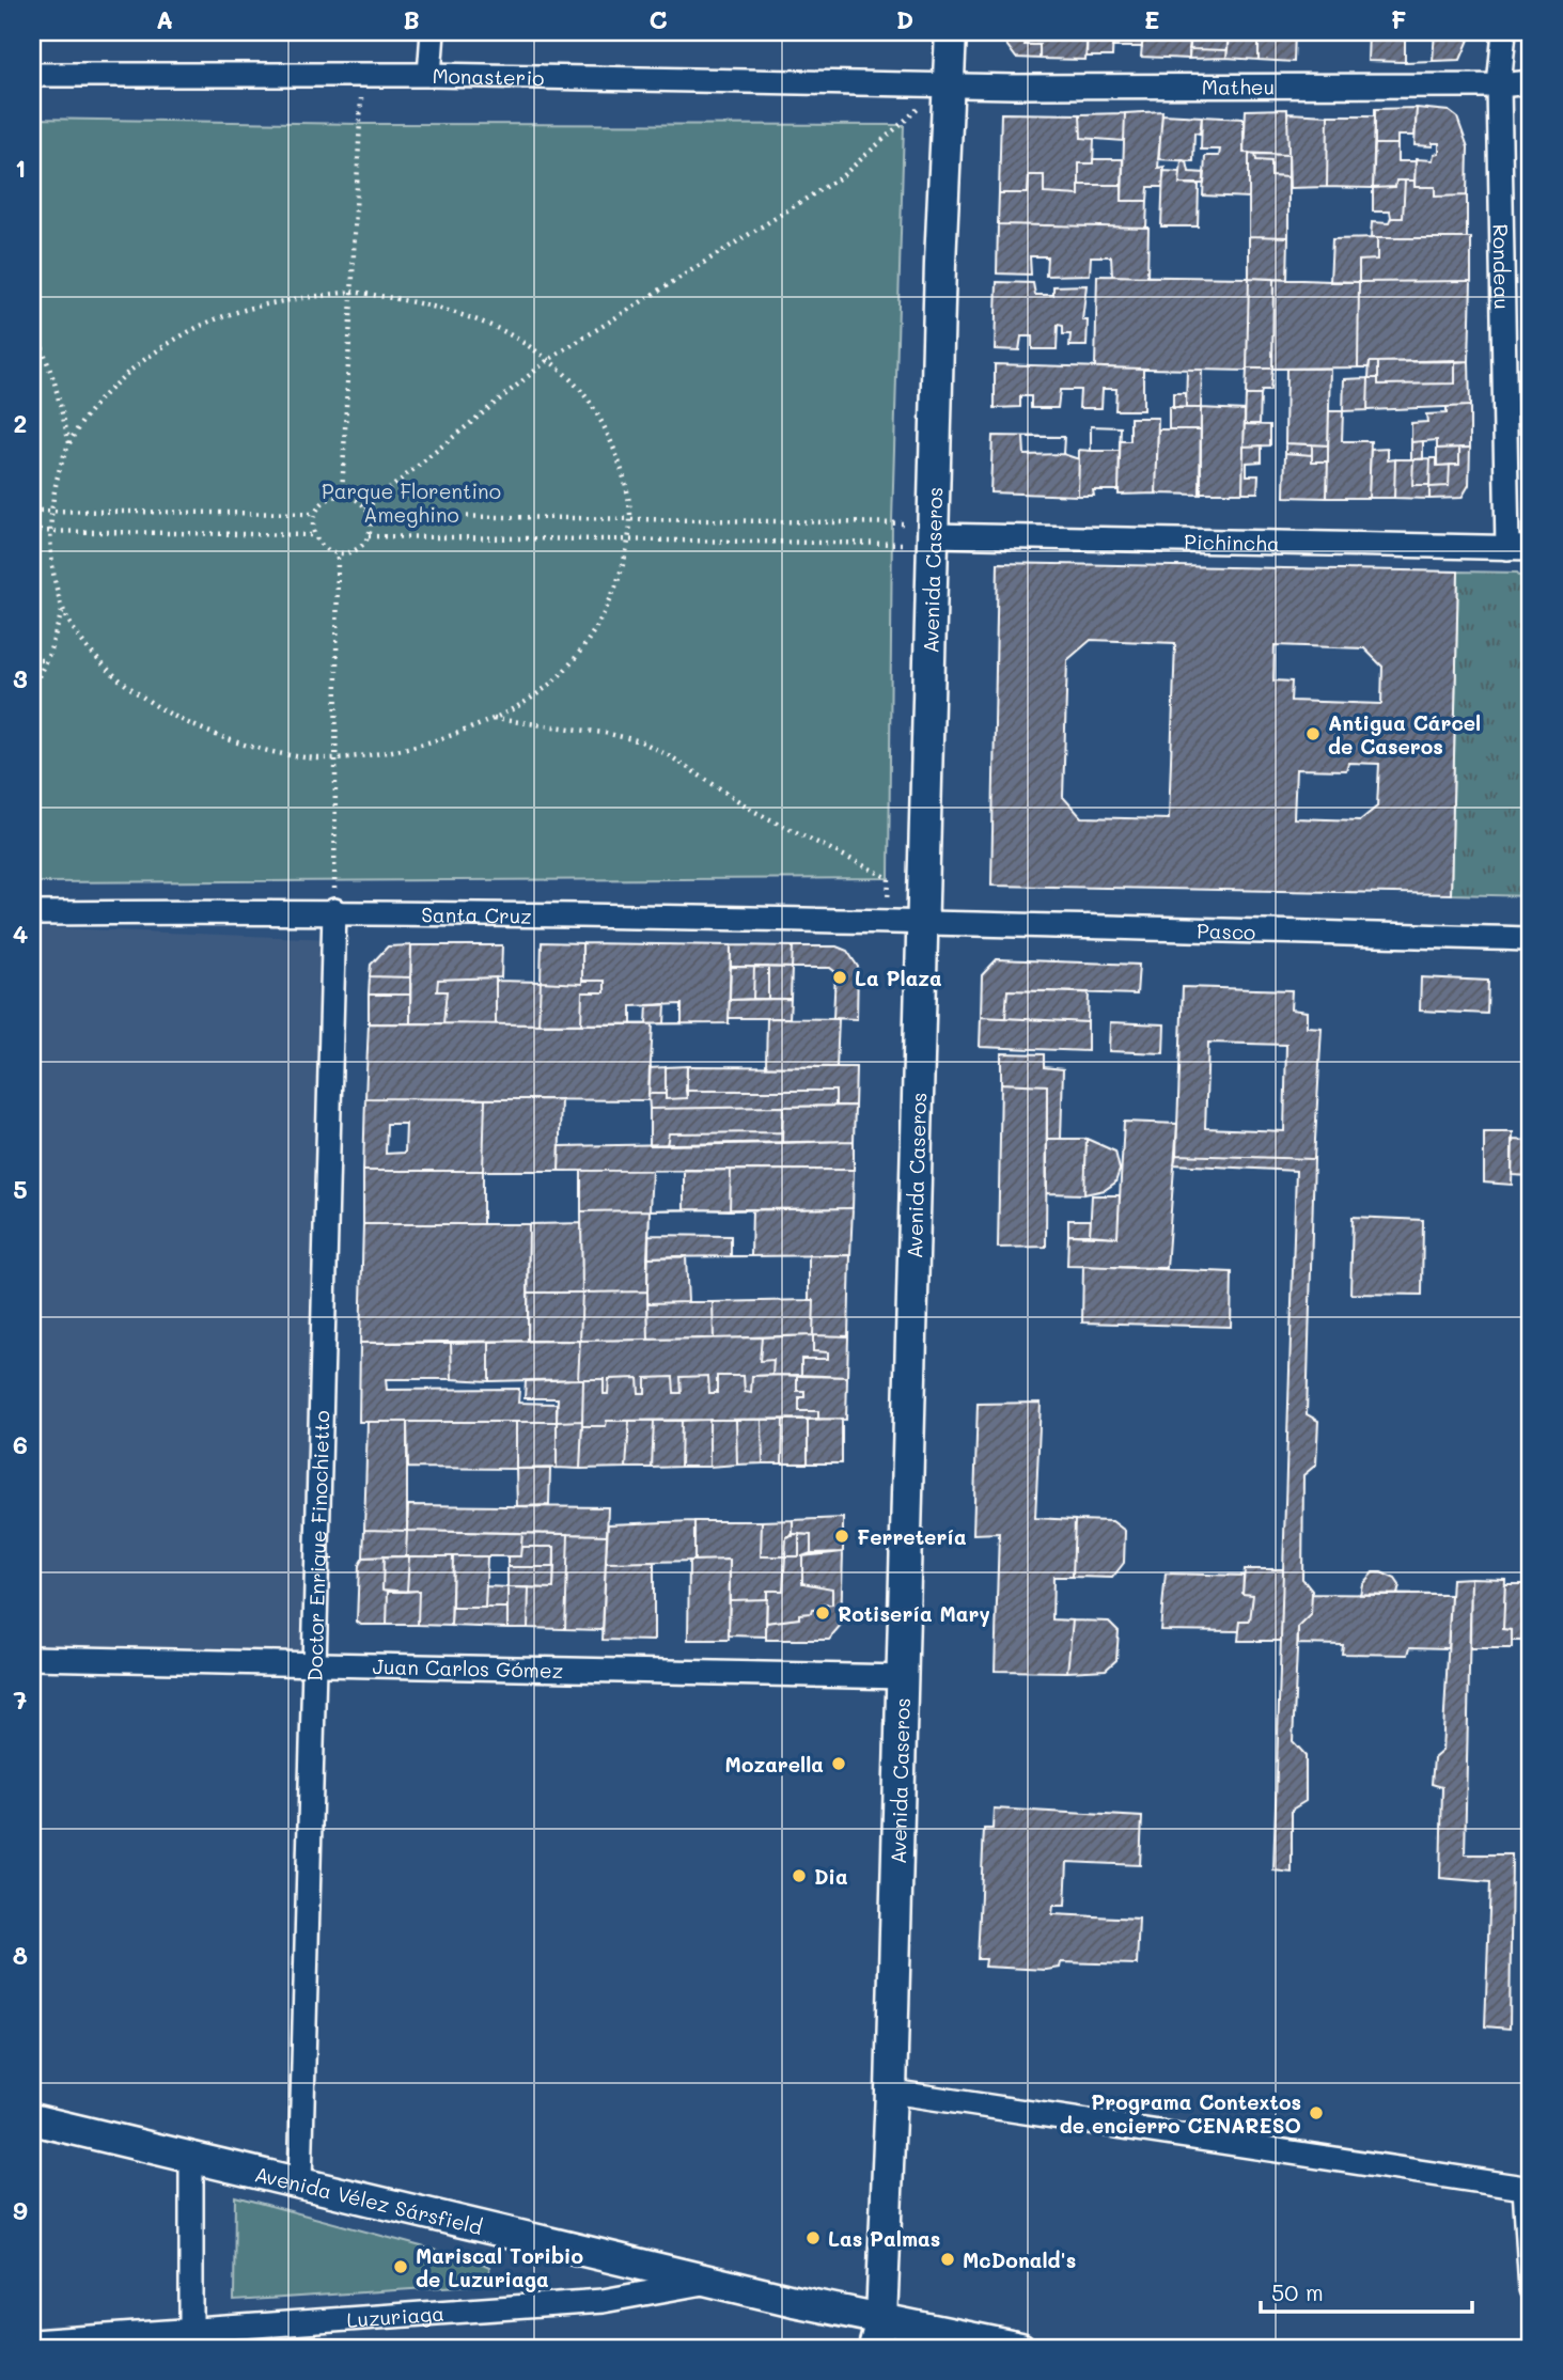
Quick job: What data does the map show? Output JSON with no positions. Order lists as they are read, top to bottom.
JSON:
{
  "streets": {
    "main road": ["Avenida Caseros", "Avenida Vélez Sársfield"],
    "street": [
      "Monasterio",
      "Matheu",
      "Rondeau",
      "Pichincha",
      "Santa Cruz",
      "Pasco",
      "Doctor Enrique Finochietto",
      "Juan Carlos Gómez",
      "Luzuriaga"
    ]
  },
  "crossings": [
    ["Monasterio", "Matheu"],
    ["Monasterio", "Avenida Caseros"],
    ["Matheu", "Rondeau"],
    ["Matheu", "Avenida Caseros"],
    ["Rondeau", "Pichincha"],
    ["Pichincha", "Avenida Caseros"],
    ["Avenida Caseros", "Santa Cruz"],
    ["Avenida Caseros", "Pasco"],
    ["Avenida Caseros", "Juan Carlos Gómez"],
    ["Avenida Caseros", "Avenida Vélez Sársfield"],
    ["Santa Cruz", "Pasco"],
    ["Santa Cruz", "Doctor Enrique Finochietto"],
    ["Doctor Enrique Finochietto", "Juan Carlos Gómez"],
    ["Doctor Enrique Finochietto", "Avenida Vélez Sársfield"],
    ["Avenida Vélez Sársfield", "Luzuriaga"]
  ],
  "parks": ["Parque Florentino Ameghino"],
  "places": [
    "Antigua Cárcel de Caseros",
    "La Plaza",
    "Ferretería",
    "Rotisería Mary",
    "Mozarella",
    "Dia",
    "Programa Contextos de encierro CENARESO",
    "Las Palmas",
    "McDonald's",
    "Mariscal Toribio de Luzuriaga"
  ],
  "scale_bar": "50 m",
  "grid": {
    "columns": [
      "A",
      "B",
      "C",
      "D",
      "E",
      "F"
    ],
    "rows": [
      "1",
      "2",
      "3",
      "4",
      "5",
      "6",
      "7",
      "8",
      "9"
    ]
  }
}
